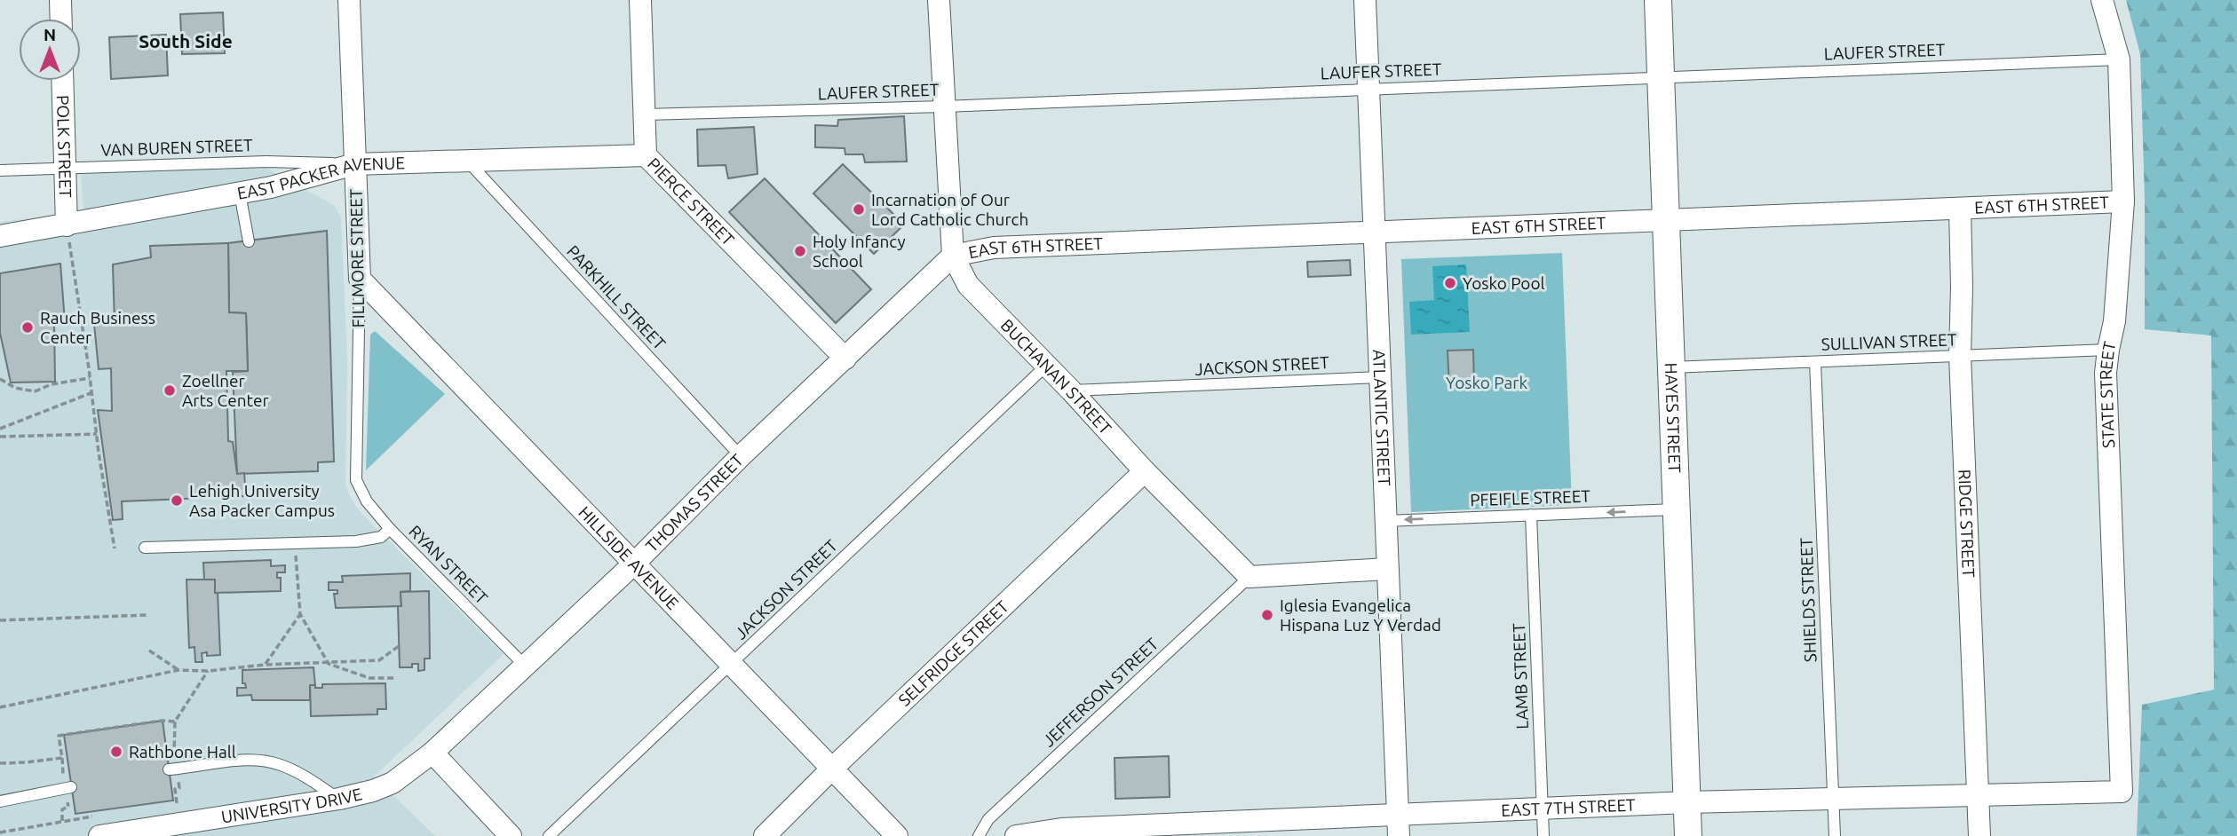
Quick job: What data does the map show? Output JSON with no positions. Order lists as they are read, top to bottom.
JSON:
{
  "streets": {
    "street": [
      "POLK STREET",
      "EAST PACKER AVENUE",
      "PIERCE STREET",
      "EAST 6TH STREET",
      "FILLMORE STREET",
      "BUCHANAN STREET",
      "STATE STREET",
      "ATLANTIC STREET",
      "HAYES STREET",
      "THOMAS STREET",
      "RIDGE STREET",
      "HILLSIDE AVENUE",
      "SELFRIDGE STREET",
      "UNIVERSITY DRIVE",
      "EAST 7TH STREET"
    ],
    "lane": [
      "LAUFER STREET",
      "VAN BUREN STREET",
      "PARKHILL STREET",
      "SULLIVAN STREET",
      "JACKSON STREET",
      "PFEIFLE STREET",
      "RYAN STREET",
      "SHIELDS STREET",
      "LAMB STREET",
      "JEFFERSON STREET"
    ]
  },
  "crossings": [
    ["LAUFER STREET", "PIERCE STREET"],
    ["LAUFER STREET", "BUCHANAN STREET"],
    ["LAUFER STREET", "STATE STREET"],
    ["LAUFER STREET", "ATLANTIC STREET"],
    ["LAUFER STREET", "HAYES STREET"],
    ["POLK STREET", "VAN BUREN STREET"],
    ["POLK STREET", "EAST PACKER AVENUE"],
    ["VAN BUREN STREET", "EAST PACKER AVENUE"],
    ["VAN BUREN STREET", "FILLMORE STREET"],
    ["EAST PACKER AVENUE", "PIERCE STREET"],
    ["EAST PACKER AVENUE", "FILLMORE STREET"],
    ["EAST PACKER AVENUE", "PARKHILL STREET"],
    ["PIERCE STREET", "THOMAS STREET"],
    ["EAST 6TH STREET", "BUCHANAN STREET"],
    ["EAST 6TH STREET", "STATE STREET"],
    ["EAST 6TH STREET", "ATLANTIC STREET"],
    ["EAST 6TH STREET", "HAYES STREET"],
    ["EAST 6TH STREET", "THOMAS STREET"],
    ["EAST 6TH STREET", "RIDGE STREET"],
    ["FILLMORE STREET", "HILLSIDE AVENUE"],
    ["FILLMORE STREET", "RYAN STREET"],
    ["PARKHILL STREET", "THOMAS STREET"],
    ["SULLIVAN STREET", "STATE STREET"],
    ["SULLIVAN STREET", "HAYES STREET"],
    ["SULLIVAN STREET", "RIDGE STREET"],
    ["SULLIVAN STREET", "SHIELDS STREET"],
    ["JACKSON STREET", "BUCHANAN STREET"],
    ["JACKSON STREET", "ATLANTIC STREET"],
    ["JACKSON STREET", "HILLSIDE AVENUE"],
    ["BUCHANAN STREET", "THOMAS STREET"],
    ["BUCHANAN STREET", "SELFRIDGE STREET"],
    ["BUCHANAN STREET", "JEFFERSON STREET"],
    ["STATE STREET", "EAST 7TH STREET"],
    ["ATLANTIC STREET", "PFEIFLE STREET"],
    ["ATLANTIC STREET", "EAST 7TH STREET"],
    ["HAYES STREET", "PFEIFLE STREET"],
    ["HAYES STREET", "EAST 7TH STREET"],
    ["PFEIFLE STREET", "LAMB STREET"],
    ["THOMAS STREET", "HILLSIDE AVENUE"],
    ["THOMAS STREET", "RYAN STREET"],
    ["THOMAS STREET", "UNIVERSITY DRIVE"],
    ["RIDGE STREET", "EAST 7TH STREET"],
    ["HILLSIDE AVENUE", "SELFRIDGE STREET"],
    ["SHIELDS STREET", "EAST 7TH STREET"],
    ["LAMB STREET", "EAST 7TH STREET"]
  ],
  "one_way": ["PFEIFLE STREET"],
  "districts": ["South Side"],
  "parks": ["Yosko Park"],
  "places": [
    "Incarnation of Our Lord Catholic Church",
    "Holy Infancy School",
    "Yosko Pool",
    "Rauch Business Center",
    "Zoellner Arts Center",
    "Lehigh University Asa Packer Campus",
    "Iglesia Evangelica Hispana Luz Y Verdad",
    "Rathbone Hall"
  ],
  "north": "top"
}
